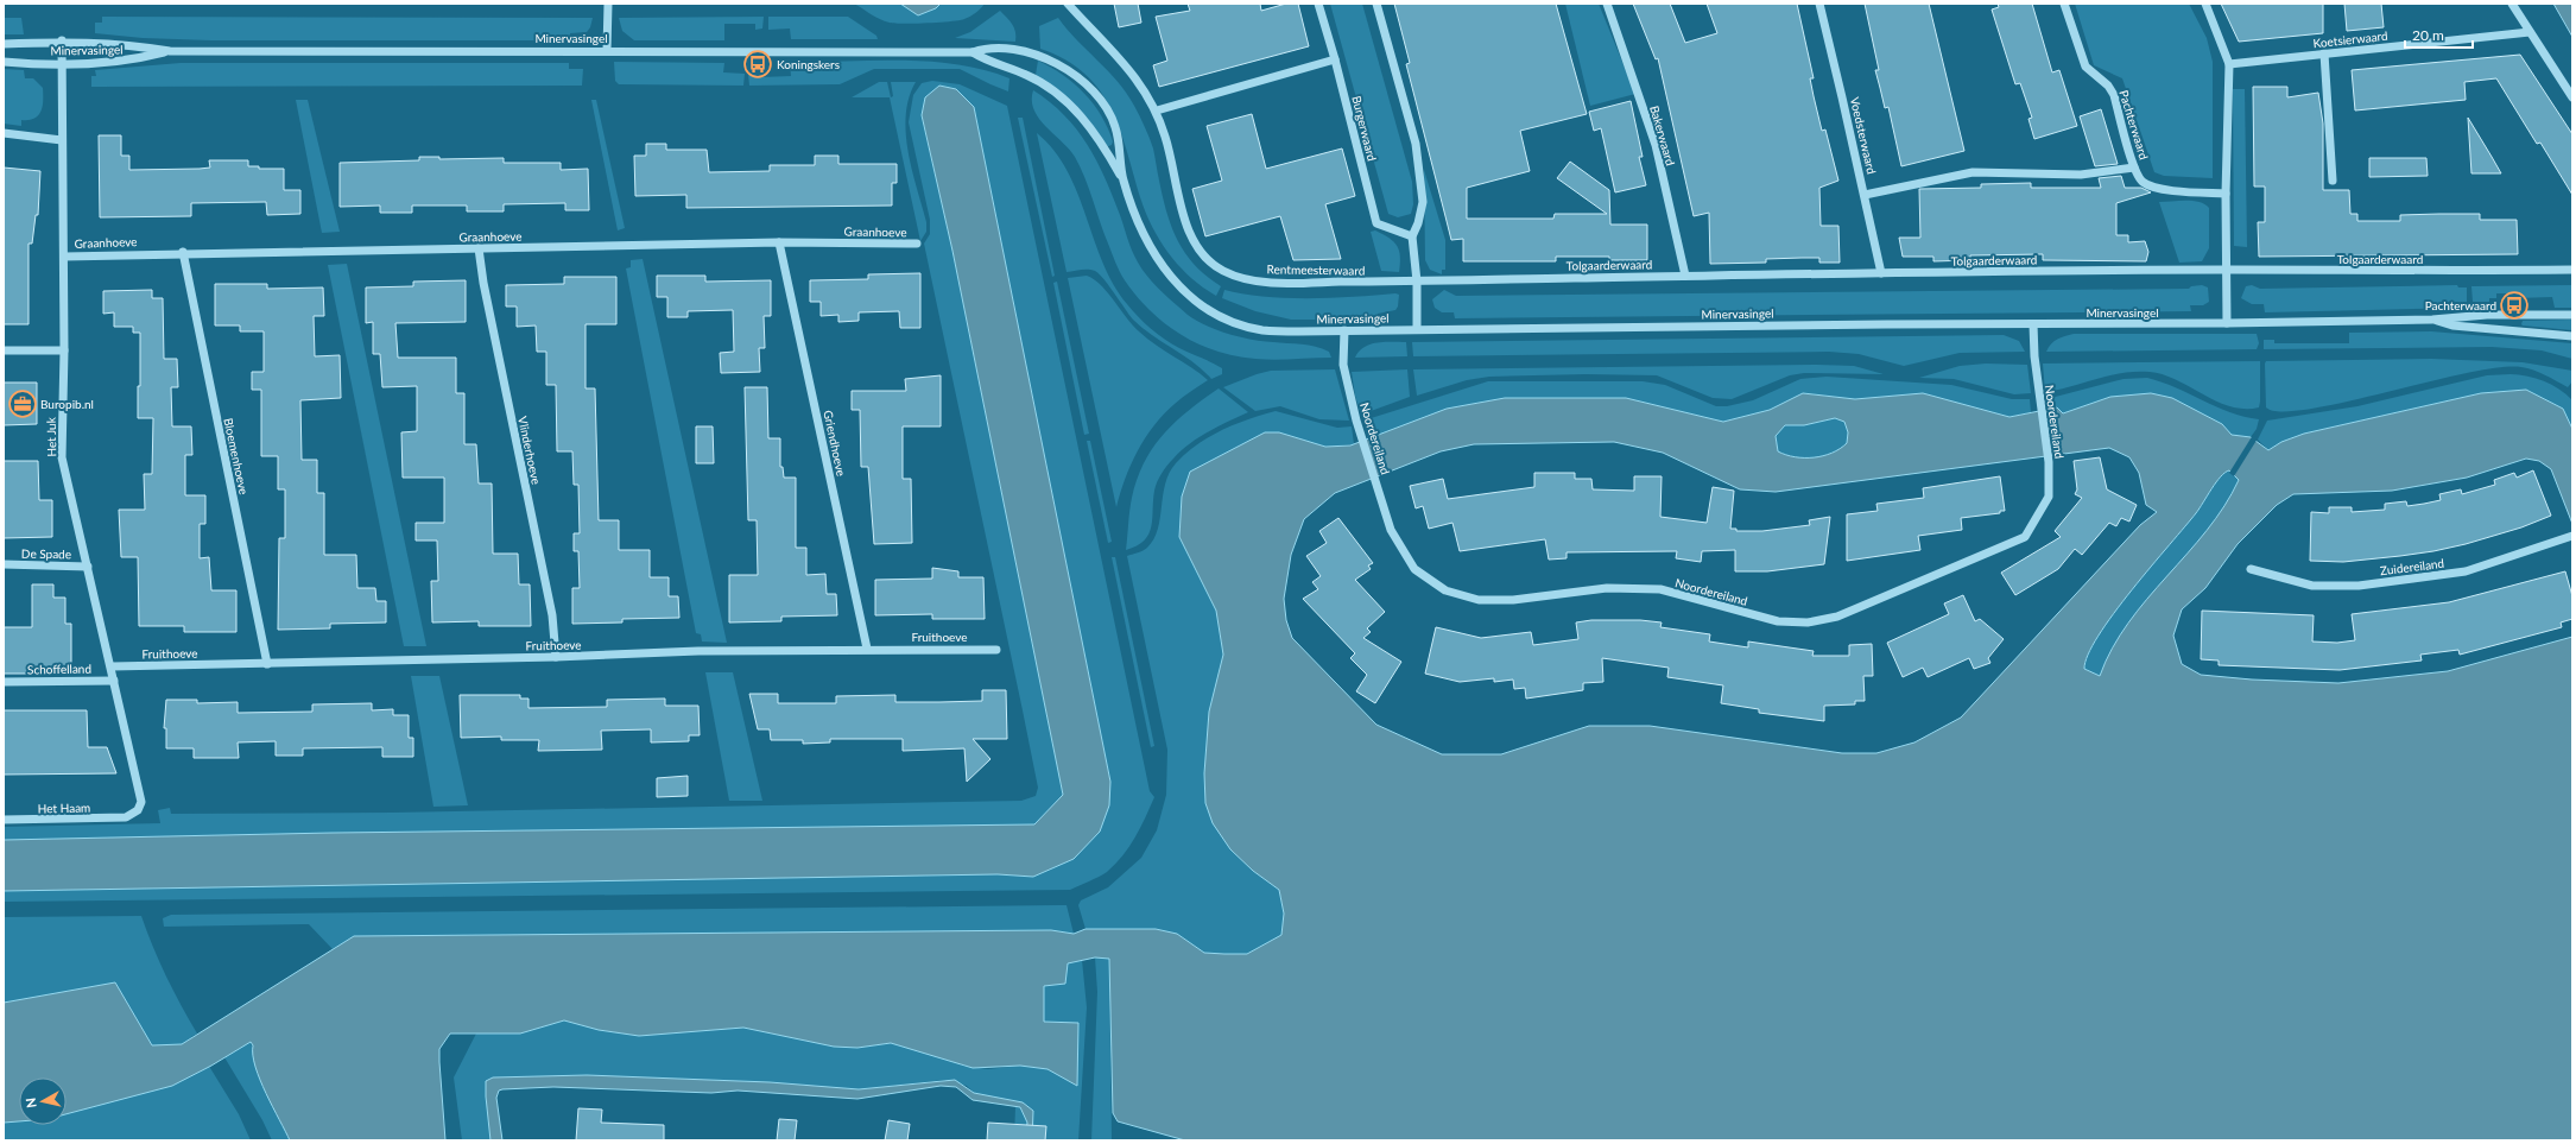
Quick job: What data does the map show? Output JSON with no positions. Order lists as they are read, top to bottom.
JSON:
{
  "streets": {
    "street": [
      "Minervasingel",
      "Koetsierwaard",
      "Pachterwaard",
      "Burgerwaard",
      "Bakerwaard",
      "Voedsterwaard",
      "Graanhoeve",
      "Tolgaarderwaard",
      "Rentmeesterwaard",
      "Noordereiland",
      "Het Juk",
      "Griendhoeve",
      "Vlinderhoeve",
      "Bloemenhoeve",
      "De Spade",
      "Zuidereiland",
      "Fruithoeve",
      "Schoffelland",
      "Het Haam"
    ]
  },
  "crossings": [
    ["Minervasingel", "Noordereiland"],
    ["Minervasingel", "Het Juk"],
    ["Bakerwaard", "Tolgaarderwaard"],
    ["Voedsterwaard", "Tolgaarderwaard"],
    ["Graanhoeve", "Het Juk"],
    ["Graanhoeve", "Griendhoeve"],
    ["Graanhoeve", "Vlinderhoeve"],
    ["Graanhoeve", "Bloemenhoeve"],
    ["Tolgaarderwaard", "Rentmeesterwaard"],
    ["Het Juk", "De Spade"],
    ["Het Juk", "Fruithoeve"],
    ["Het Juk", "Schoffelland"],
    ["Het Juk", "Het Haam"],
    ["Griendhoeve", "Fruithoeve"],
    ["Vlinderhoeve", "Fruithoeve"],
    ["Bloemenhoeve", "Fruithoeve"]
  ],
  "places": {
    "bus stop": ["Koningskers", "Pachterwaard"],
    "office": ["Buropib.nl"]
  },
  "scale_bar": "20 m",
  "north": "left"
}
